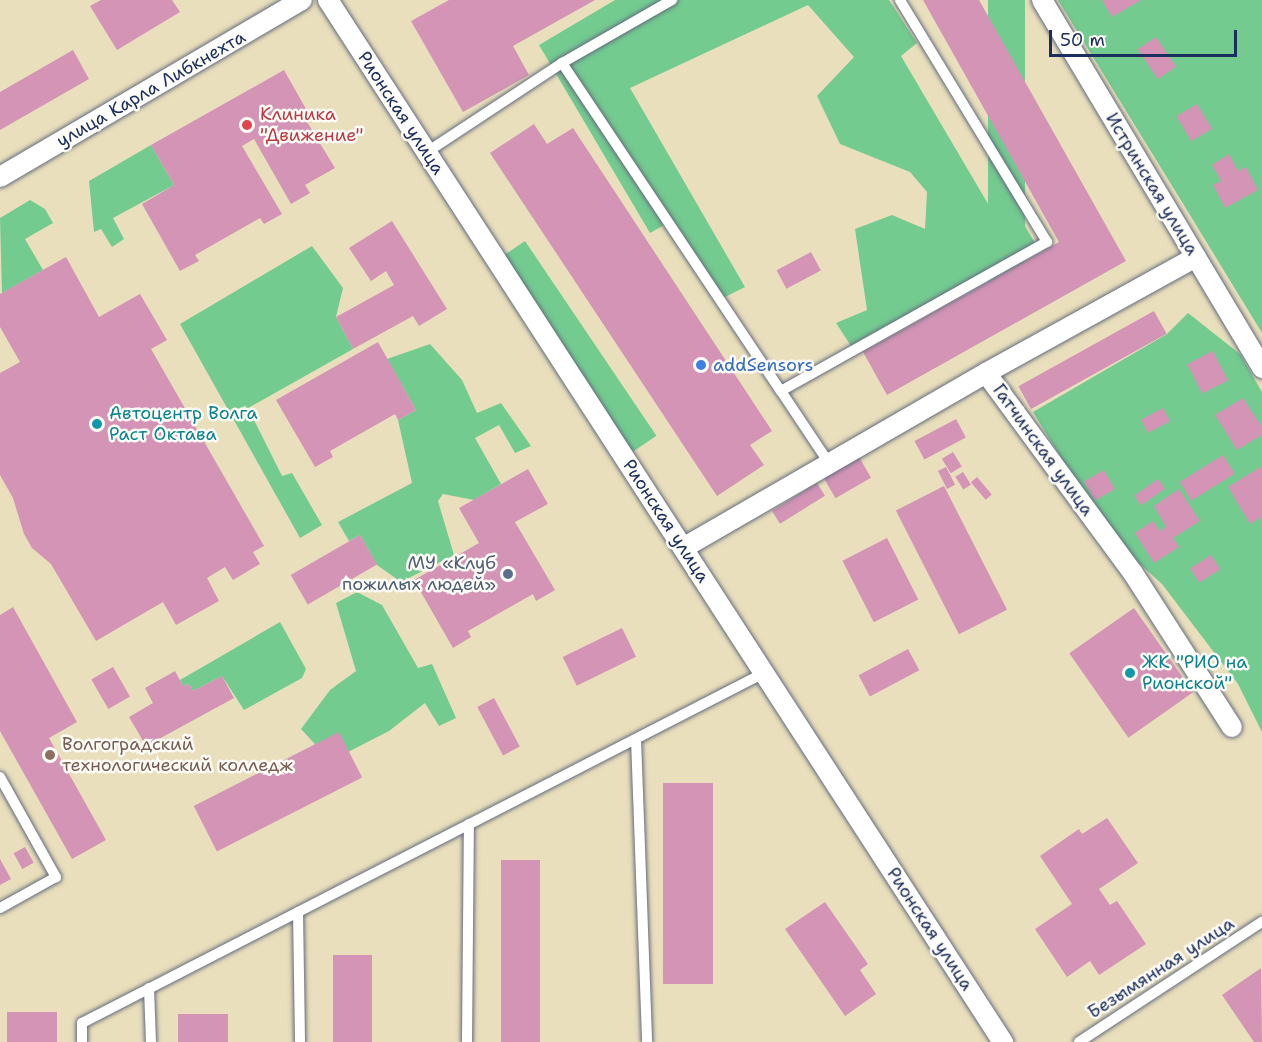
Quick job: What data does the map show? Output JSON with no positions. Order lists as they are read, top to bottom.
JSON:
{
  "streets": {
    "street": [
      "улица Карла Либкнехта",
      "Рионская улица",
      "Истринская улица",
      "Гатчинская улица"
    ],
    "lane": ["Безымянная улица"]
  },
  "crossings": [
    ["Истринская улица", "Гатчинская улица"]
  ],
  "places": [
    "Клиника \"Движение\"",
    "addSensors",
    "Автоцентр Волга Раст Октава",
    "МУ «Клуб пожилых людей»",
    "ЖК \"РИО на Рионской\"",
    "Волгоградский технологический колледж"
  ],
  "scale_bar": "50 m"
}
